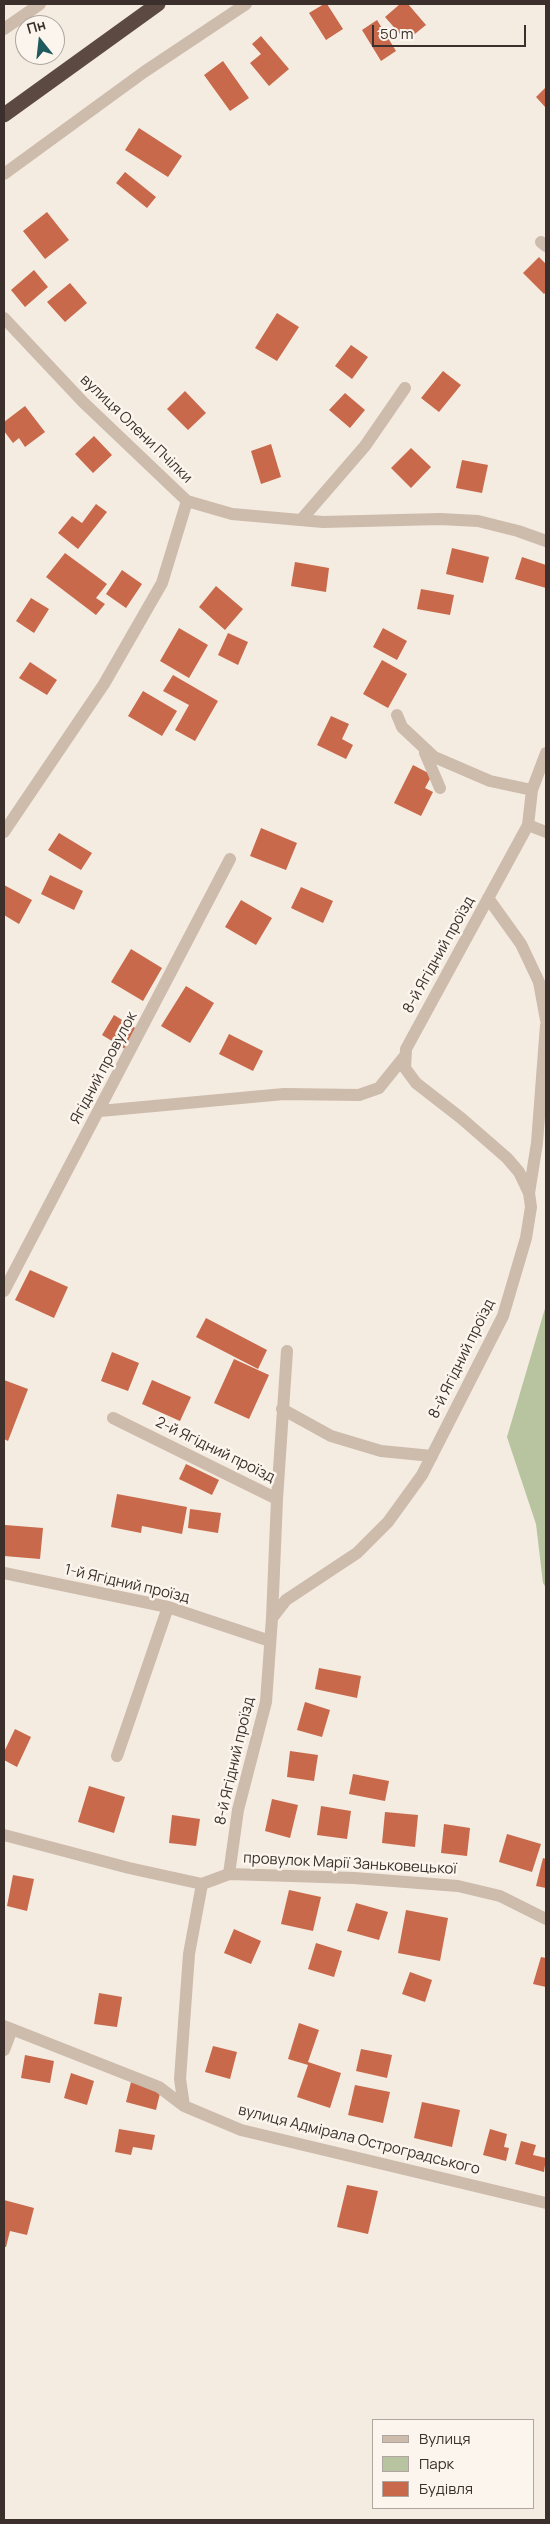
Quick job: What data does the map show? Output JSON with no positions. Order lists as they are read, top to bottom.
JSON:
{
  "streets": {
    "street": [
      "вулиця Олени Пчілки",
      "8-й Ягідний проїзд",
      "Ягідний провулок",
      "2-й Ягідний проїзд",
      "1-й Ягідний проїзд",
      "провулок Марії Заньковецької",
      "вулиця Адмірала Остроградського"
    ]
  },
  "crossings": [
    ["8-й Ягідний проїзд", "2-й Ягідний проїзд"],
    ["8-й Ягідний проїзд", "1-й Ягідний проїзд"],
    ["8-й Ягідний проїзд", "провулок Марії Заньковецької"]
  ],
  "legend": ["Вулиця", "Парк", "Будівля"],
  "scale_bar": "50 m",
  "north": "top"
}
